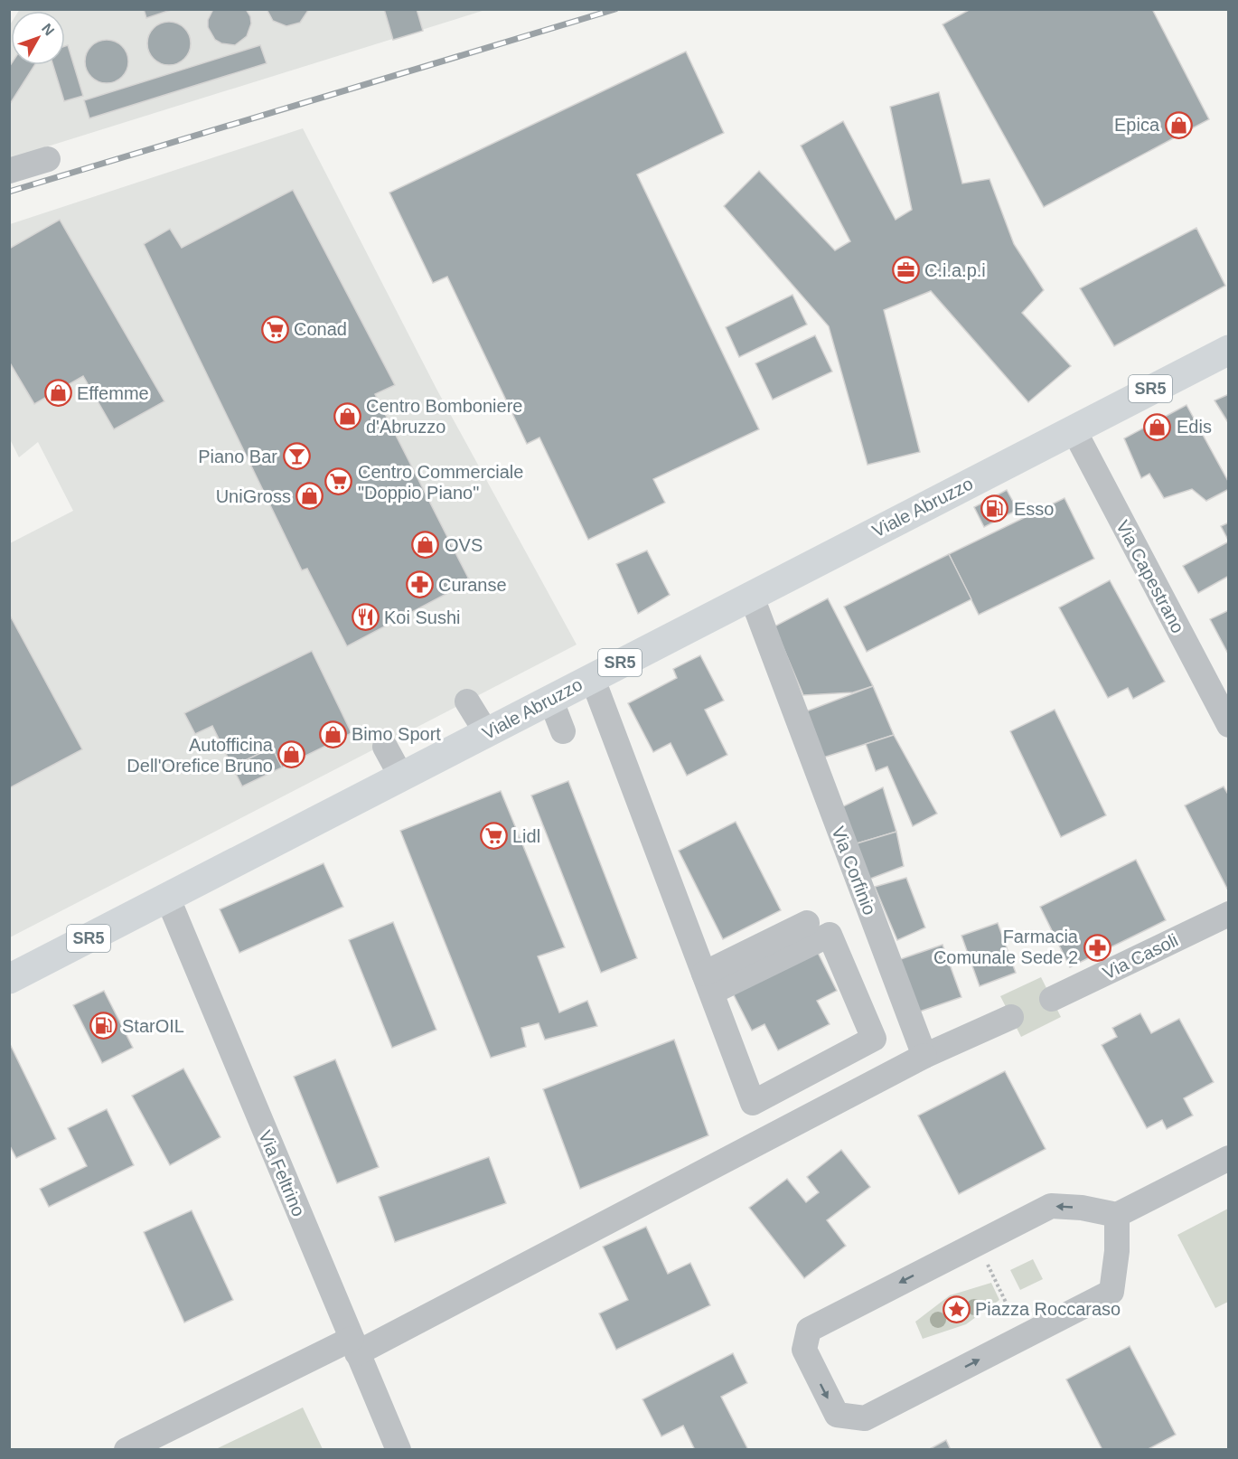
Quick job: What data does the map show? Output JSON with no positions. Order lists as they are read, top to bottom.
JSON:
{
  "streets": {
    "main road": ["SR5", "Viale Abruzzo"],
    "street": [
      "Via Capestrano",
      "Via Corfinio",
      "Via Casoli",
      "Via Feltrino"
    ]
  },
  "crossings": [
    ["Viale Abruzzo", "Via Capestrano"],
    ["Viale Abruzzo", "Via Corfinio"],
    ["Viale Abruzzo", "Via Feltrino"]
  ],
  "places": {
    "shop": [
      "Epica",
      "Effemme",
      "Centro Bomboniere d'Abruzzo",
      "Edis",
      "UniGross",
      "OVS",
      "Bimo Sport",
      "Autofficina Dell'Orefice Bruno"
    ],
    "office": ["C.i.a.p.i"],
    "supermarket": ["Conad", "Centro Commerciale \"Doppio Piano\"", "Lidl"],
    "bar": ["Piano Bar"],
    "fuel station": ["Esso", "StarOIL"],
    "pharmacy": ["Curanse", "Farmacia Comunale Sede 2"],
    "restaurant": ["Koi Sushi"],
    "place": ["Piazza Roccaraso"]
  },
  "north": "top right"
}
